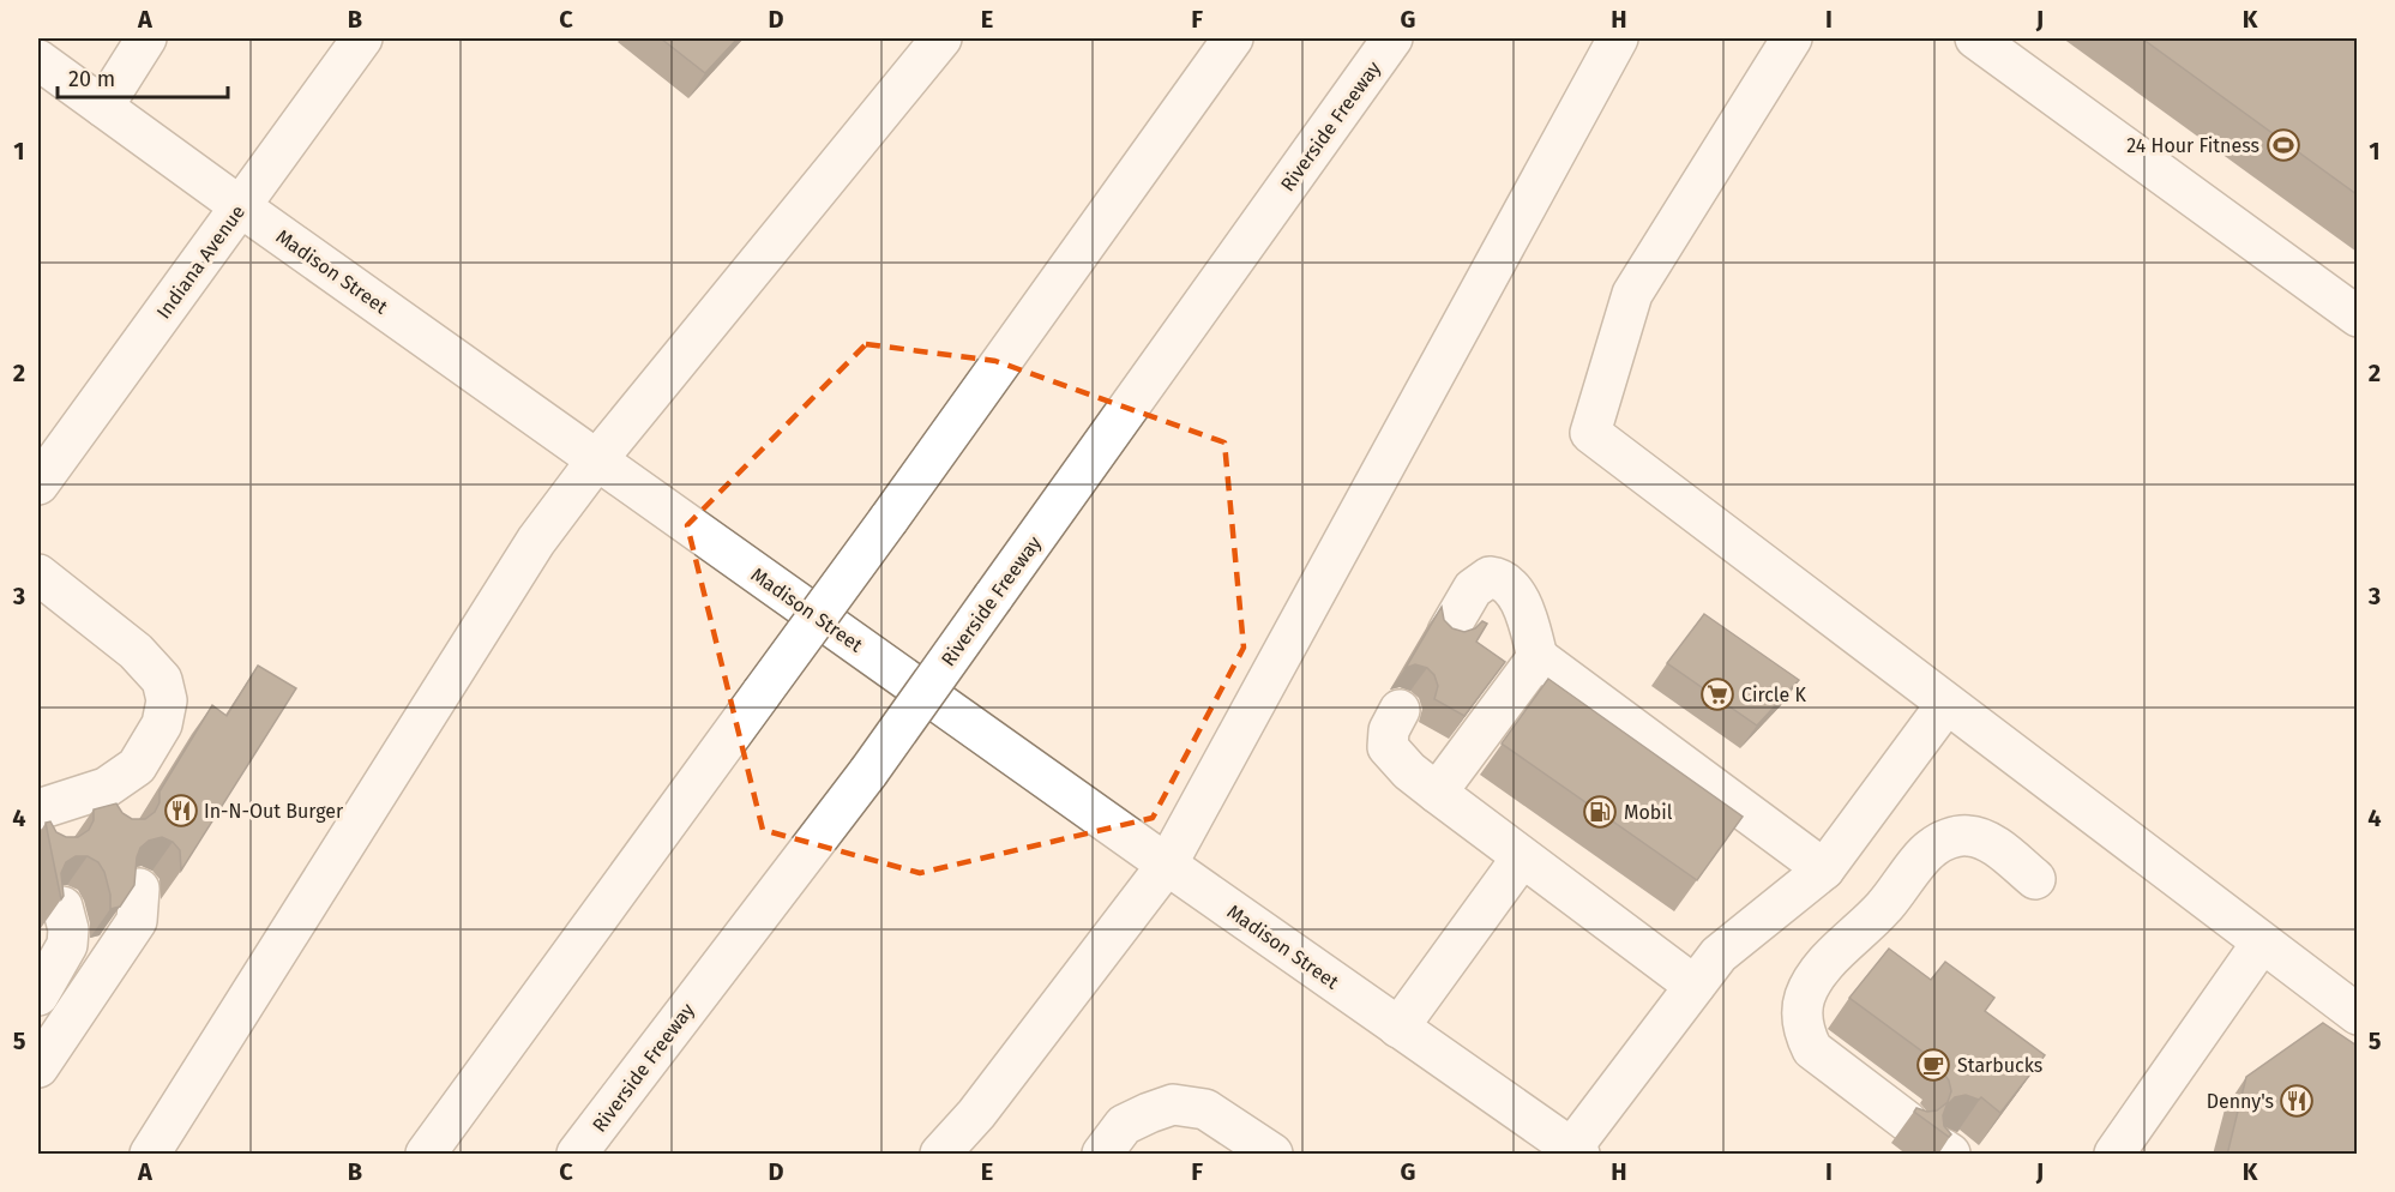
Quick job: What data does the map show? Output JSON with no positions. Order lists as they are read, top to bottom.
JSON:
{
  "streets": {
    "main road": ["Riverside Freeway", "Indiana Avenue", "Madison Street"]
  },
  "crossings": [
    ["Indiana Avenue", "Madison Street"]
  ],
  "places": {
    "sports": ["24 Hour Fitness"],
    "supermarket": ["Circle K"],
    "restaurant": ["In-N-Out Burger", "Denny's"],
    "fuel station": ["Mobil"],
    "cafe": ["Starbucks"]
  },
  "scale_bar": "20 m",
  "grid": {
    "columns": [
      "A",
      "B",
      "C",
      "D",
      "E",
      "F",
      "G",
      "H",
      "I",
      "J",
      "K"
    ],
    "rows": [
      "1",
      "2",
      "3",
      "4",
      "5"
    ]
  }
}
